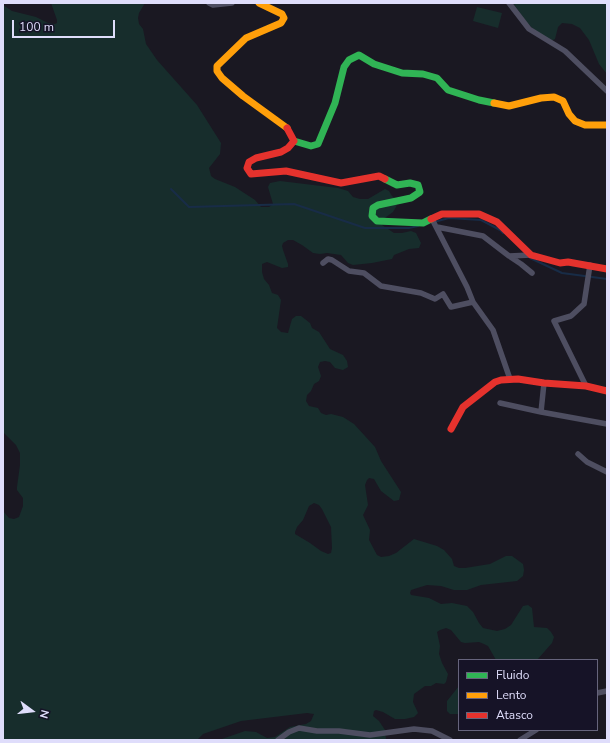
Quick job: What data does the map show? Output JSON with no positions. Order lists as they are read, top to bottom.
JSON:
{
  "legend": ["Fluido", "Lento", "Atasco"],
  "scale_bar": "100 m",
  "north": "right"
}
